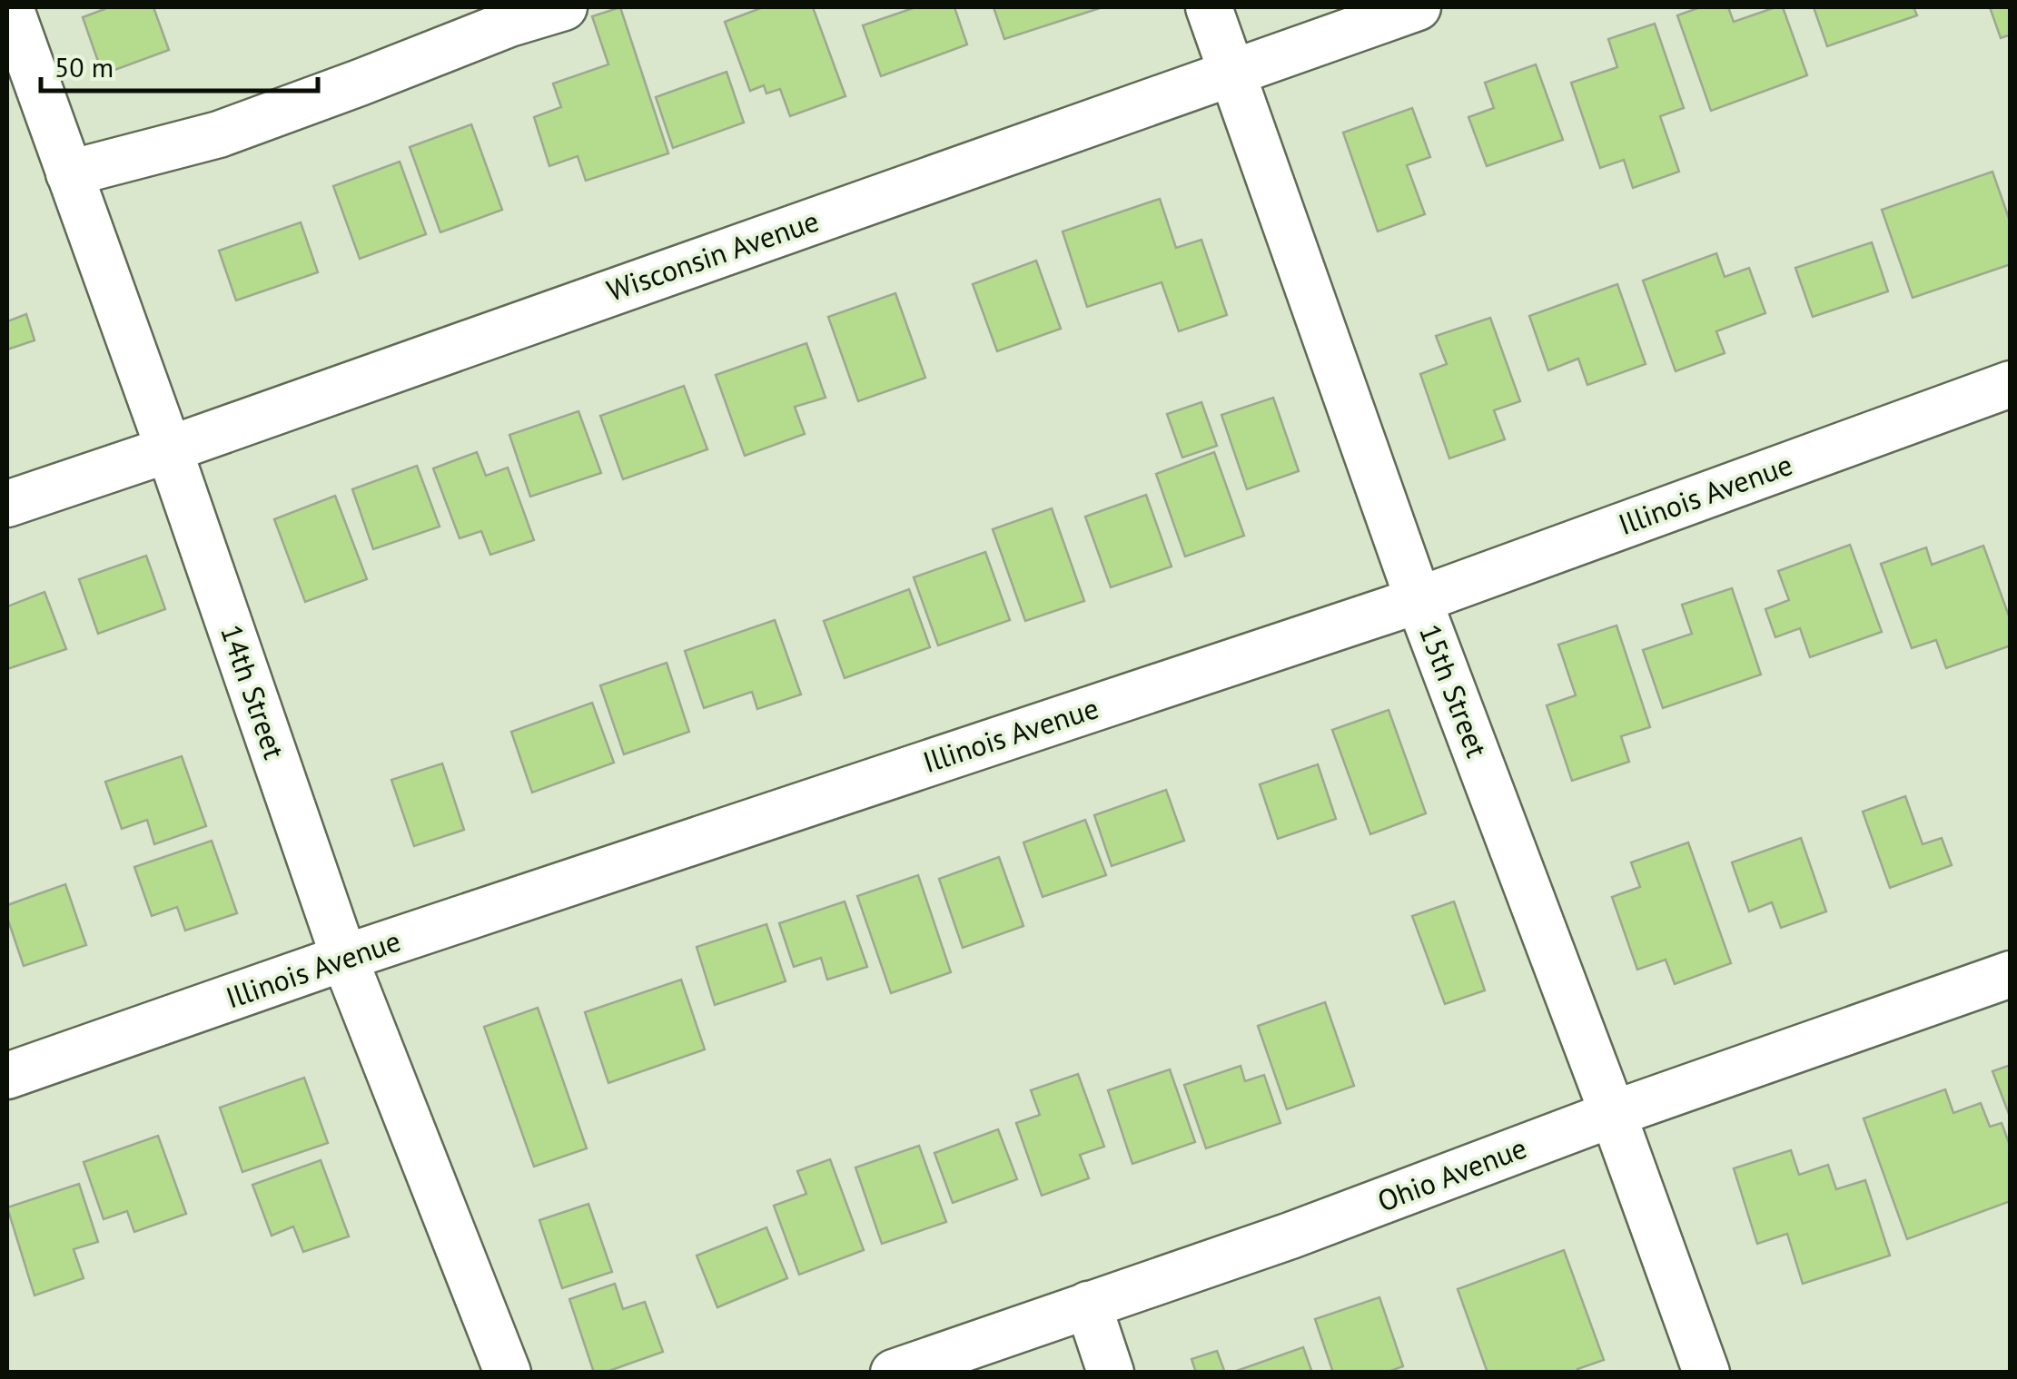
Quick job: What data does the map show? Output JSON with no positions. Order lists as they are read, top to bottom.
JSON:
{
  "streets": {
    "street": [
      "Wisconsin Avenue",
      "Illinois Avenue",
      "15th Street",
      "14th Street",
      "Ohio Avenue"
    ]
  },
  "crossings": [
    ["Wisconsin Avenue", "15th Street"],
    ["Wisconsin Avenue", "14th Street"],
    ["Illinois Avenue", "15th Street"],
    ["Illinois Avenue", "14th Street"],
    ["15th Street", "Ohio Avenue"]
  ],
  "scale_bar": "50 m"
}
